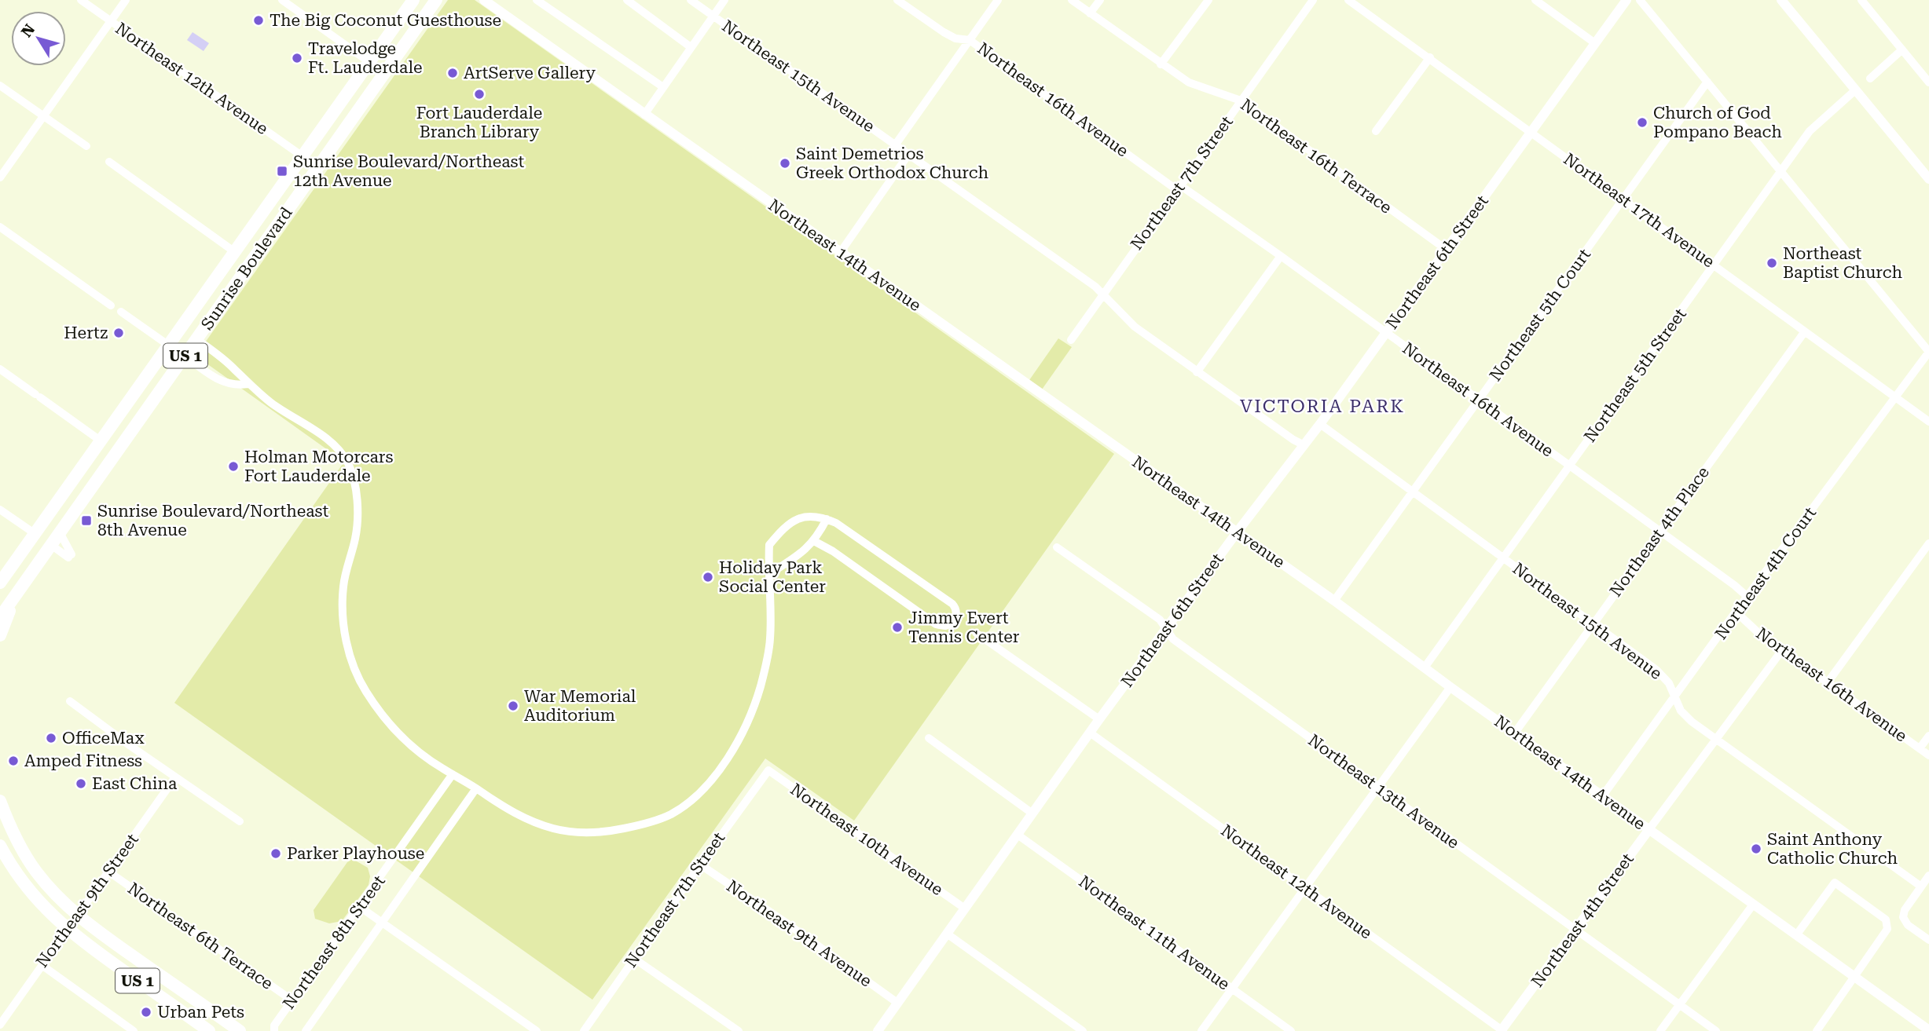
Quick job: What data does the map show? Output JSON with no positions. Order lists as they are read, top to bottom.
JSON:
{
  "streets": {
    "main road": ["Sunrise Boulevard", "US 1"],
    "street": [
      "Northeast 15th Avenue",
      "Northeast 12th Avenue",
      "Northeast 16th Avenue",
      "Northeast 16th Terrace",
      "Northeast 7th Street",
      "Northeast 17th Avenue",
      "Northeast 14th Avenue",
      "Northeast 6th Street",
      "Northeast 5th Court",
      "Northeast 5th Street",
      "Northeast 4th Place",
      "Northeast 4th Court",
      "Northeast 13th Avenue",
      "Northeast 10th Avenue",
      "Northeast 9th Street",
      "Northeast 4th Street",
      "Northeast 11th Avenue",
      "Northeast 9th Avenue",
      "Northeast 6th Terrace",
      "Northeast 8th Street"
    ]
  },
  "crossings": [
    ["Northeast 15th Avenue", "Northeast 7th Street"],
    ["Northeast 15th Avenue", "Northeast 6th Street"],
    ["Northeast 15th Avenue", "Northeast 5th Court"],
    ["Northeast 15th Avenue", "Northeast 5th Street"],
    ["Northeast 15th Avenue", "Northeast 4th Place"],
    ["Northeast 15th Avenue", "Northeast 4th Court"],
    ["Northeast 15th Avenue", "Northeast 4th Street"],
    ["Northeast 12th Avenue", "Northeast 6th Street"],
    ["Northeast 12th Avenue", "Sunrise Boulevard"],
    ["Northeast 12th Avenue", "Northeast 4th Street"],
    ["Northeast 16th Avenue", "Northeast 7th Street"],
    ["Northeast 16th Avenue", "Northeast 6th Street"],
    ["Northeast 16th Avenue", "Northeast 5th Court"],
    ["Northeast 16th Avenue", "Northeast 5th Street"],
    ["Northeast 16th Avenue", "Northeast 4th Place"],
    ["Northeast 16th Avenue", "Northeast 4th Court"],
    ["Northeast 16th Avenue", "Northeast 4th Street"],
    ["Northeast 16th Terrace", "Northeast 7th Street"],
    ["Northeast 16th Terrace", "Northeast 6th Street"],
    ["Northeast 7th Street", "Northeast 10th Avenue"],
    ["Northeast 7th Street", "Northeast 9th Avenue"],
    ["Northeast 17th Avenue", "Northeast 6th Street"],
    ["Northeast 17th Avenue", "Northeast 5th Court"],
    ["Northeast 17th Avenue", "Northeast 5th Street"],
    ["Northeast 17th Avenue", "Northeast 4th Place"],
    ["Northeast 17th Avenue", "Northeast 4th Court"],
    ["Northeast 14th Avenue", "Northeast 6th Street"],
    ["Northeast 14th Avenue", "Northeast 5th Court"],
    ["Northeast 14th Avenue", "Northeast 5th Street"],
    ["Northeast 14th Avenue", "Northeast 4th Place"],
    ["Northeast 14th Avenue", "Northeast 4th Court"],
    ["Northeast 14th Avenue", "Northeast 4th Street"],
    ["Northeast 6th Street", "Northeast 13th Avenue"],
    ["Northeast 6th Street", "Northeast 10th Avenue"],
    ["Northeast 6th Street", "Northeast 11th Avenue"],
    ["Northeast 6th Street", "Northeast 9th Avenue"],
    ["Sunrise Boulevard", "US 1"],
    ["US 1", "Northeast 9th Street"],
    ["Northeast 13th Avenue", "Northeast 4th Street"],
    ["Northeast 9th Street", "Northeast 6th Terrace"],
    ["Northeast 6th Terrace", "Northeast 8th Street"]
  ],
  "districts": ["VICTORIA PARK"],
  "places": {
    "other": [
      "The Big Coconut Guesthouse",
      "Travelodge Ft. Lauderdale",
      "ArtServe Gallery",
      "Fort Lauderdale Branch Library",
      "Church of God Pompano Beach",
      "Saint Demetrios Greek Orthodox Church",
      "Northeast Baptist Church",
      "Hertz",
      "Holman Motorcars Fort Lauderdale",
      "Holiday Park Social Center",
      "Jimmy Evert Tennis Center",
      "War Memorial Auditorium",
      "OfficeMax",
      "Amped Fitness",
      "East China",
      "Saint Anthony Catholic Church",
      "Parker Playhouse",
      "Urban Pets"
    ],
    "transit": ["Sunrise Boulevard/Northeast 12th Avenue", "Sunrise Boulevard/Northeast 8th Avenue"]
  },
  "north": "top left"
}
